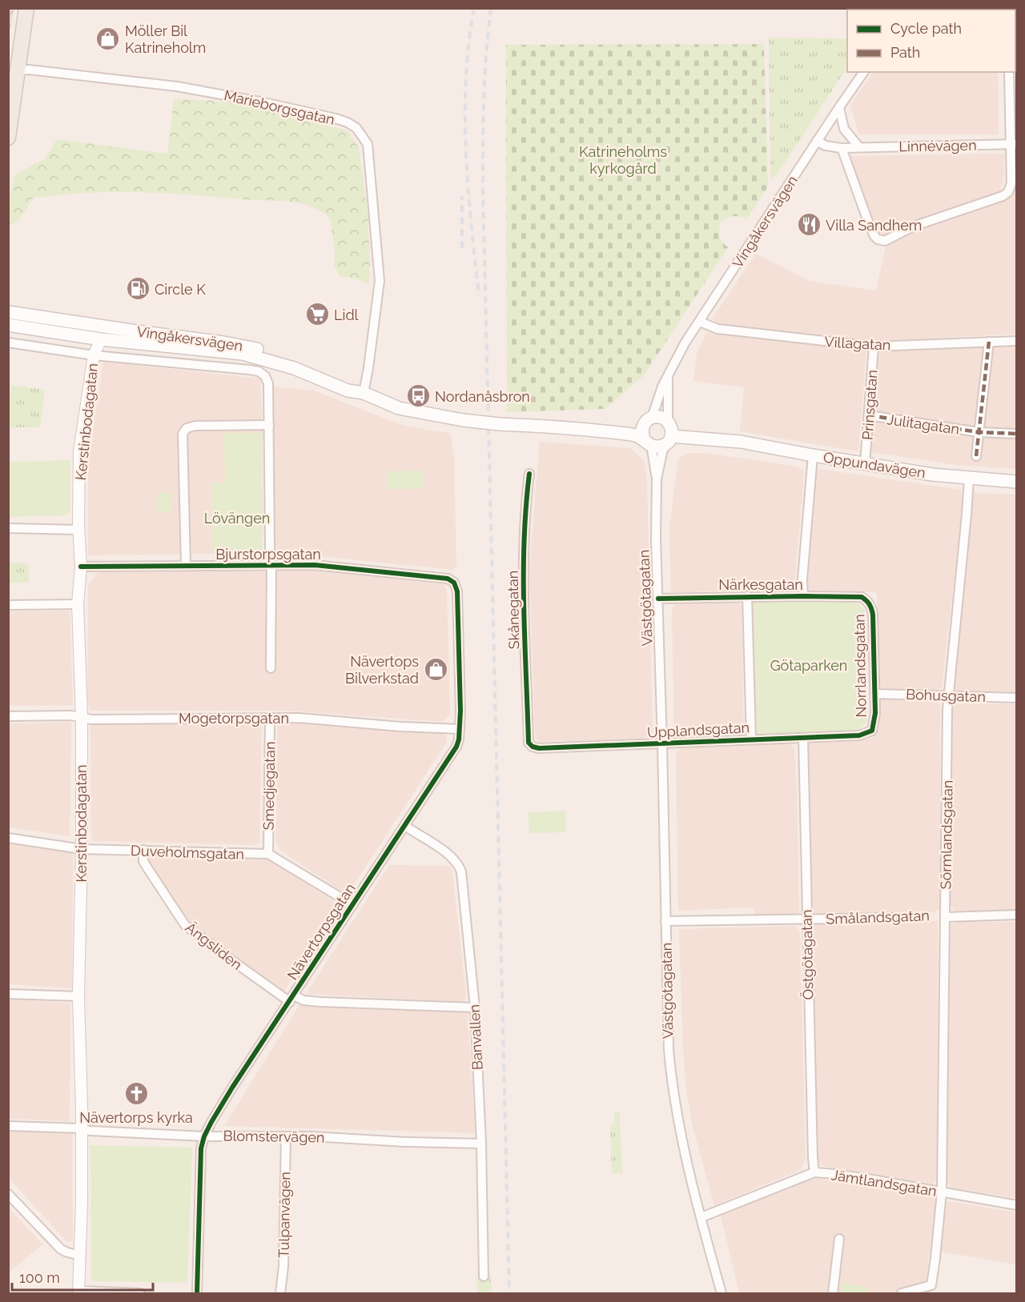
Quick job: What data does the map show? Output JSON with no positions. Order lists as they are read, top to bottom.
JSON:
{
  "streets": {
    "main road": ["Vingåkersvägen", "Oppundavägen"],
    "street": [
      "Marieborgsgatan",
      "Linnévägen",
      "Villagatan",
      "Prinsgatan",
      "Kerstinbodagatan",
      "Julitagatan",
      "Bjurstorpsgatan",
      "Närkesgatan",
      "Västgötagatan",
      "Skånegatan",
      "Norrlandsgatan",
      "Bohusgatan",
      "Mogetorpsgatan",
      "Upplandsgatan",
      "Smedjegatan",
      "Sörmlandsgatan",
      "Duveholmsgatan",
      "Smålandsgatan",
      "Nävertorpsgatan",
      "Ängsliden",
      "Östgötagatan",
      "Banvallen",
      "Blomstervägen",
      "Jämtlandsgatan",
      "Tulpanvägen"
    ]
  },
  "crossings": [
    ["Marieborgsgatan", "Vingåkersvägen"],
    ["Linnévägen", "Vingåkersvägen"],
    ["Vingåkersvägen", "Villagatan"],
    ["Vingåkersvägen", "Kerstinbodagatan"],
    ["Vingåkersvägen", "Oppundavägen"],
    ["Vingåkersvägen", "Västgötagatan"],
    ["Villagatan", "Prinsgatan"],
    ["Villagatan", "Julitagatan"],
    ["Prinsgatan", "Julitagatan"],
    ["Prinsgatan", "Oppundavägen"],
    ["Kerstinbodagatan", "Bjurstorpsgatan"],
    ["Kerstinbodagatan", "Mogetorpsgatan"],
    ["Kerstinbodagatan", "Duveholmsgatan"],
    ["Kerstinbodagatan", "Blomstervägen"],
    ["Oppundavägen", "Västgötagatan"],
    ["Oppundavägen", "Sörmlandsgatan"],
    ["Bjurstorpsgatan", "Nävertorpsgatan"],
    ["Närkesgatan", "Västgötagatan"],
    ["Närkesgatan", "Norrlandsgatan"],
    ["Västgötagatan", "Upplandsgatan"],
    ["Västgötagatan", "Smålandsgatan"],
    ["Västgötagatan", "Jämtlandsgatan"],
    ["Skånegatan", "Upplandsgatan"],
    ["Norrlandsgatan", "Bohusgatan"],
    ["Norrlandsgatan", "Upplandsgatan"],
    ["Bohusgatan", "Sörmlandsgatan"],
    ["Mogetorpsgatan", "Smedjegatan"],
    ["Mogetorpsgatan", "Nävertorpsgatan"],
    ["Upplandsgatan", "Östgötagatan"],
    ["Smedjegatan", "Duveholmsgatan"],
    ["Sörmlandsgatan", "Smålandsgatan"],
    ["Sörmlandsgatan", "Jämtlandsgatan"],
    ["Duveholmsgatan", "Nävertorpsgatan"],
    ["Duveholmsgatan", "Ängsliden"],
    ["Smålandsgatan", "Östgötagatan"],
    ["Nävertorpsgatan", "Ängsliden"],
    ["Nävertorpsgatan", "Banvallen"],
    ["Nävertorpsgatan", "Blomstervägen"],
    ["Ängsliden", "Banvallen"],
    ["Östgötagatan", "Jämtlandsgatan"],
    ["Banvallen", "Blomstervägen"],
    ["Blomstervägen", "Tulpanvägen"]
  ],
  "parks": ["Katrineholms kyrkogård", "Lövängen", "Götaparken"],
  "places": {
    "shop": ["Möller Bil Katrineholm", "Nävertops Bilverkstad"],
    "restaurant": ["Villa Sandhem"],
    "fuel station": ["Circle K"],
    "supermarket": ["Lidl"],
    "bus stop": ["Nordanåsbron"],
    "church": ["Nävertorps kyrka"]
  },
  "legend": ["Cycle path", "Path"],
  "scale_bar": "100 m"
}
